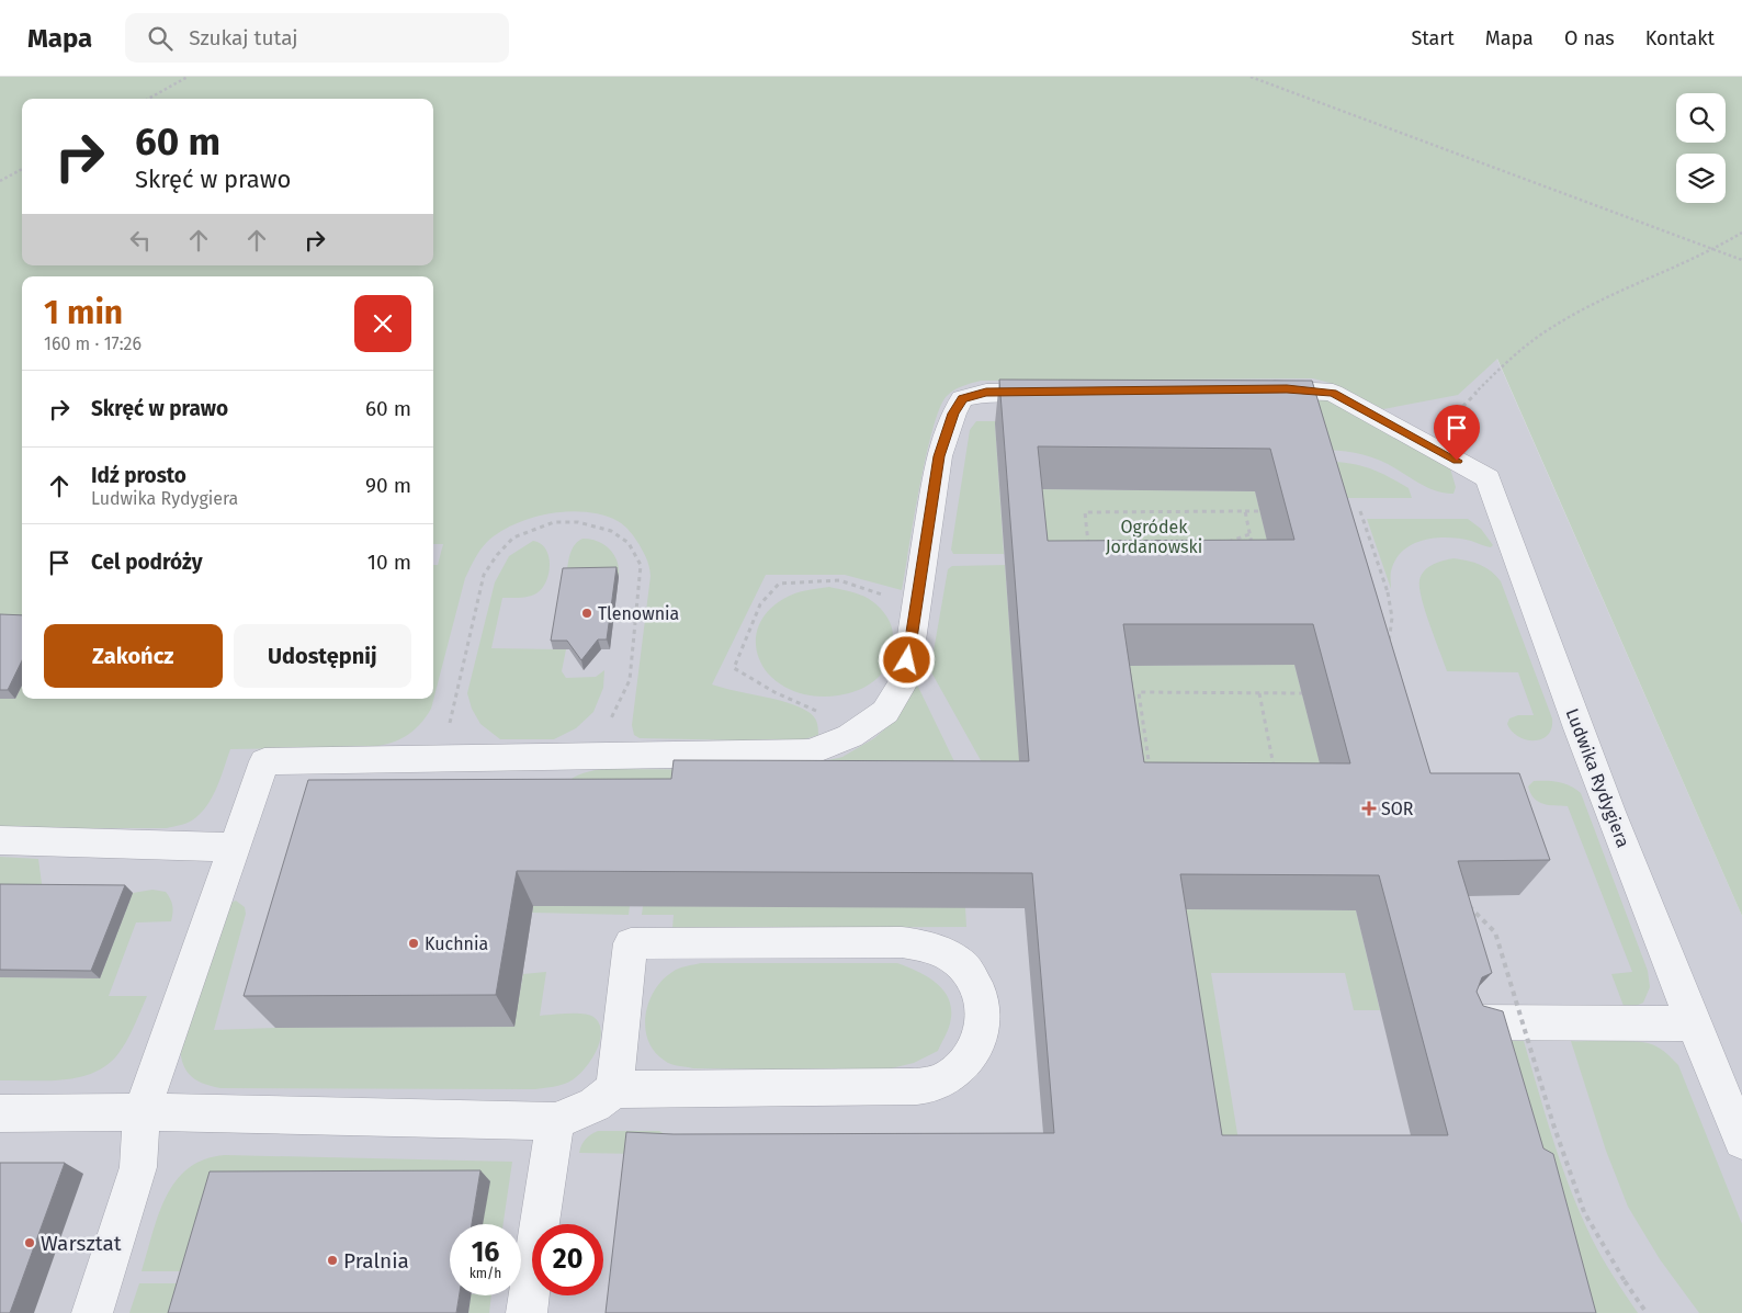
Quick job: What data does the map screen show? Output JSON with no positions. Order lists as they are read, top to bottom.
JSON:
{
  "streets": {
    "lane": ["Ludwika Rydygiera"]
  },
  "parks": ["Ogródek Jordanowski"],
  "places": {
    "other": [
      "Tlenownia",
      "Kuchnia",
      "Warsztat",
      "Pralnia"
    ],
    "health": ["SOR"]
  },
  "page": {
    "header": "Mapa",
    "search": "Szukaj tutaj",
    "nav": [
      "Start",
      "Mapa",
      "O nas",
      "Kontakt"
    ],
    "turn": ["60 m", "Skręć w prawo"],
    "heading": ["1 min", "160 m · 17:26"],
    "list": [
      {
        "name": "Skręć w prawo",
        "value": "60 m"
      },
      {
        "name": "Idź prosto",
        "note": "Ludwika Rydygiera",
        "value": "90 m"
      },
      {
        "name": "Cel podróży",
        "value": "10 m"
      }
    ],
    "buttons": ["Zakończ", "Udostępnij"],
    "speed": "16 km/h",
    "limit": "20"
  }
}
